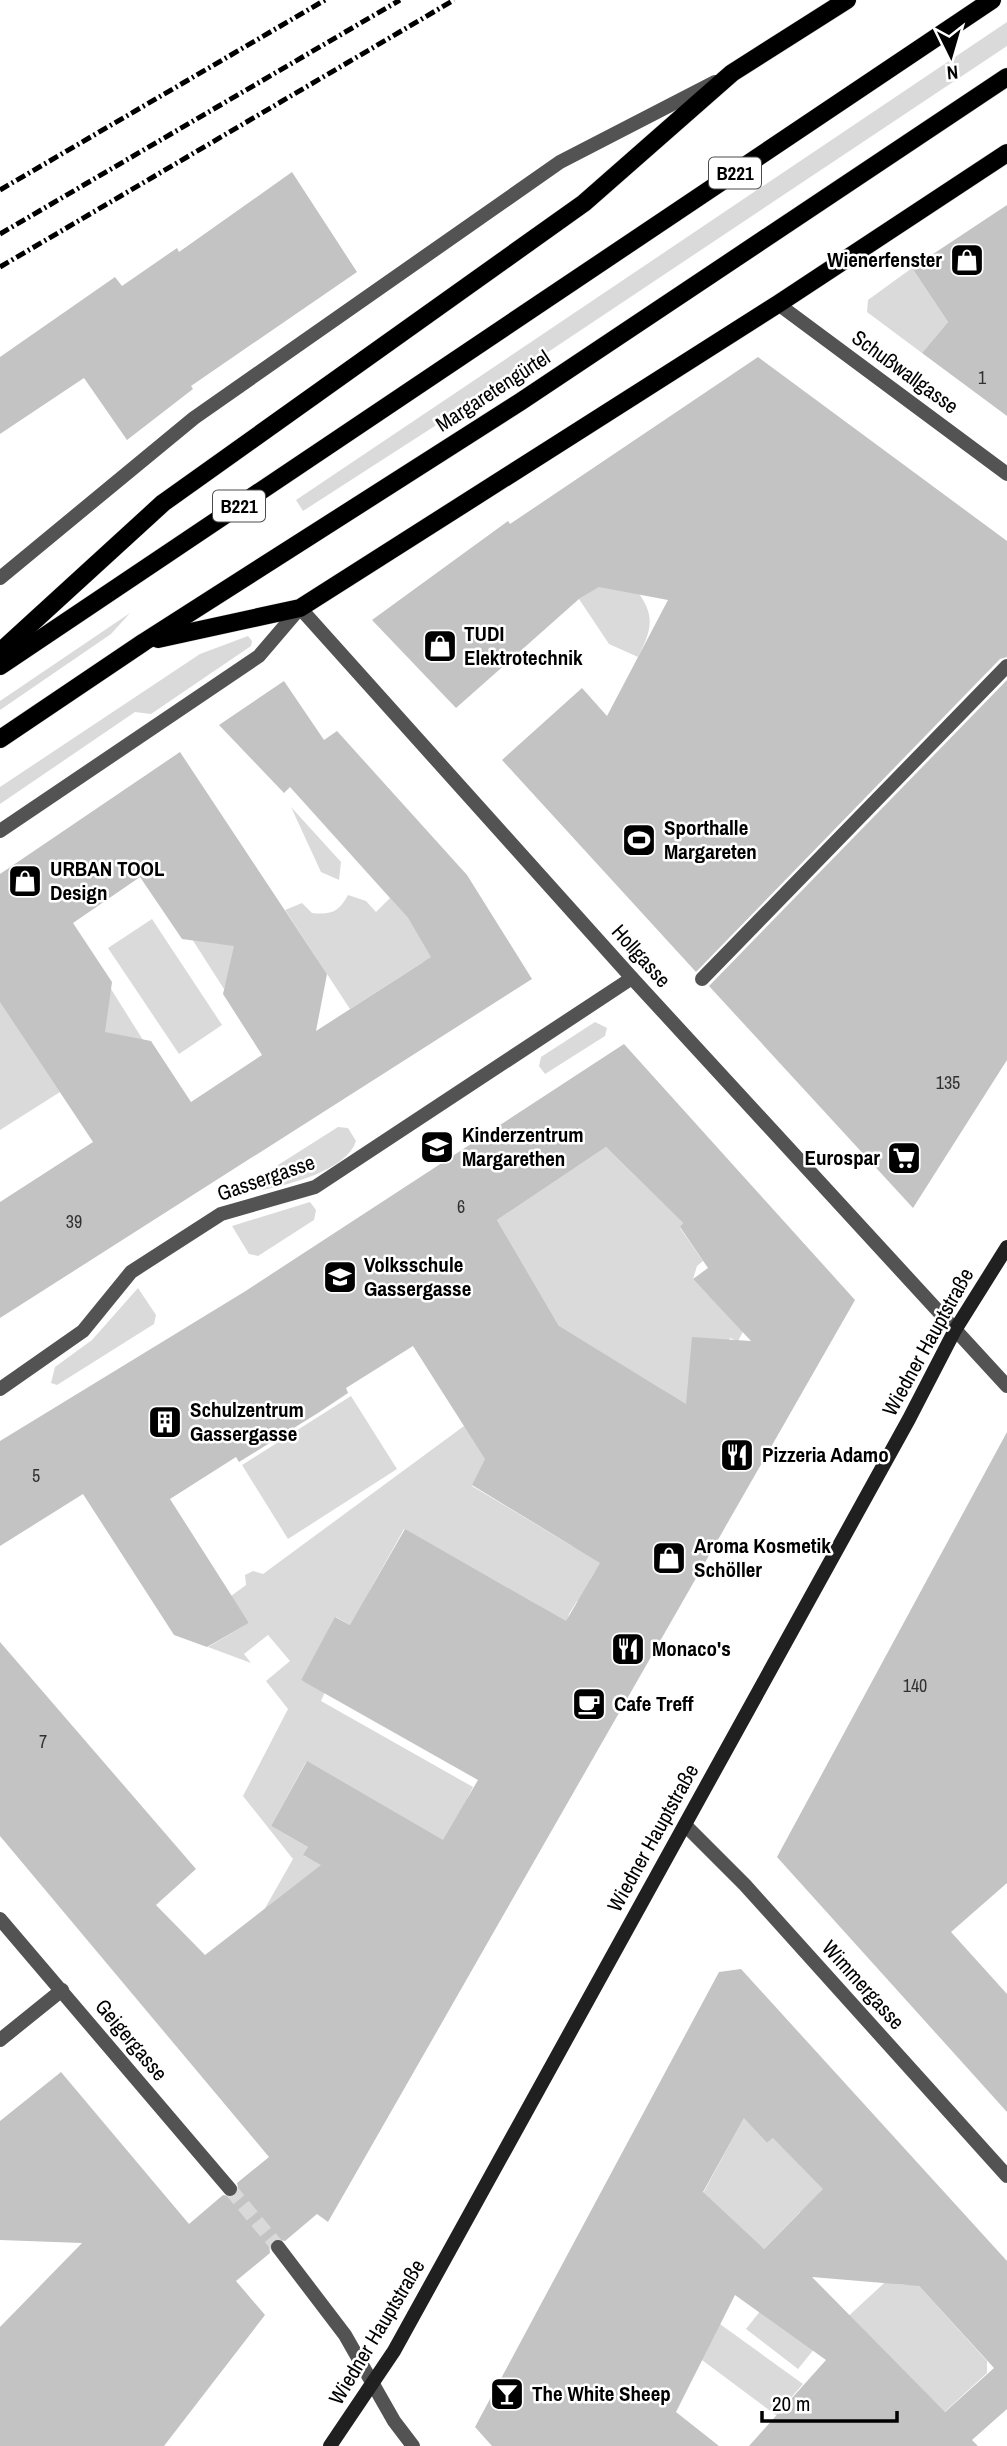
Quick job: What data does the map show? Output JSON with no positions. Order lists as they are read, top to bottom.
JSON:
{
  "streets": {
    "main road": ["B221", "Margaretengürtel", "Wiedner Hauptstraße"],
    "street": [
      "Schußwallgasse",
      "Hollgasse",
      "Gassergasse",
      "Wimmergasse",
      "Geigergasse"
    ]
  },
  "crossings": [
    ["Hollgasse", "Gassergasse"],
    ["Hollgasse", "Wiedner Hauptstraße"],
    ["Wiedner Hauptstraße", "Wimmergasse"]
  ],
  "places": {
    "shop": [
      "Wienerfenster",
      "TUDI Elektrotechnik",
      "URBAN TOOL Design",
      "Aroma Kosmetik Schöller"
    ],
    "sports": ["Sporthalle Margareten"],
    "school or university": ["Kinderzentrum Margarethen", "Volksschule Gassergasse"],
    "supermarket": ["Eurospar"],
    "building": ["Schulzentrum Gassergasse"],
    "restaurant": ["Pizzeria Adamo", "Monaco's"],
    "cafe": ["Cafe Treff"],
    "bar": ["The White Sheep"]
  },
  "house_numbers": [
    "1",
    "135",
    "6",
    "39",
    "5",
    "140",
    "7"
  ],
  "scale_bar": "20 m",
  "north": "bottom"
}
